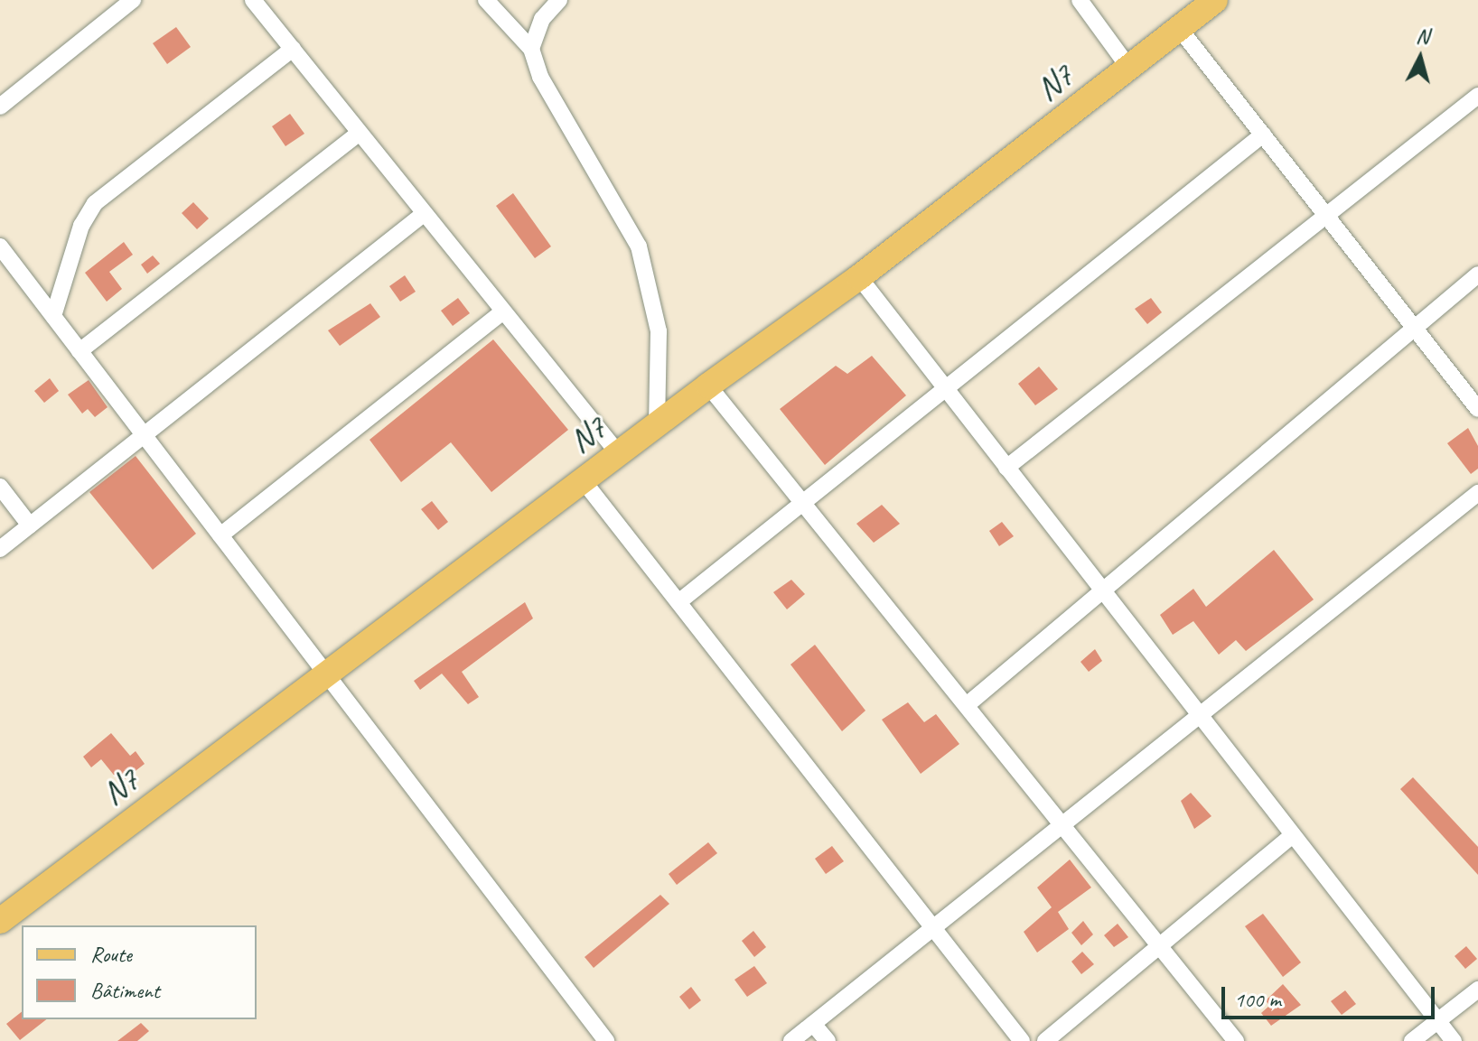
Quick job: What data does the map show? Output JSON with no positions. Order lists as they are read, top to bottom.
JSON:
{
  "streets": {
    "main road": ["N7"]
  },
  "legend": ["Route", "Bâtiment"],
  "scale_bar": "100 m",
  "north": "top"
}
